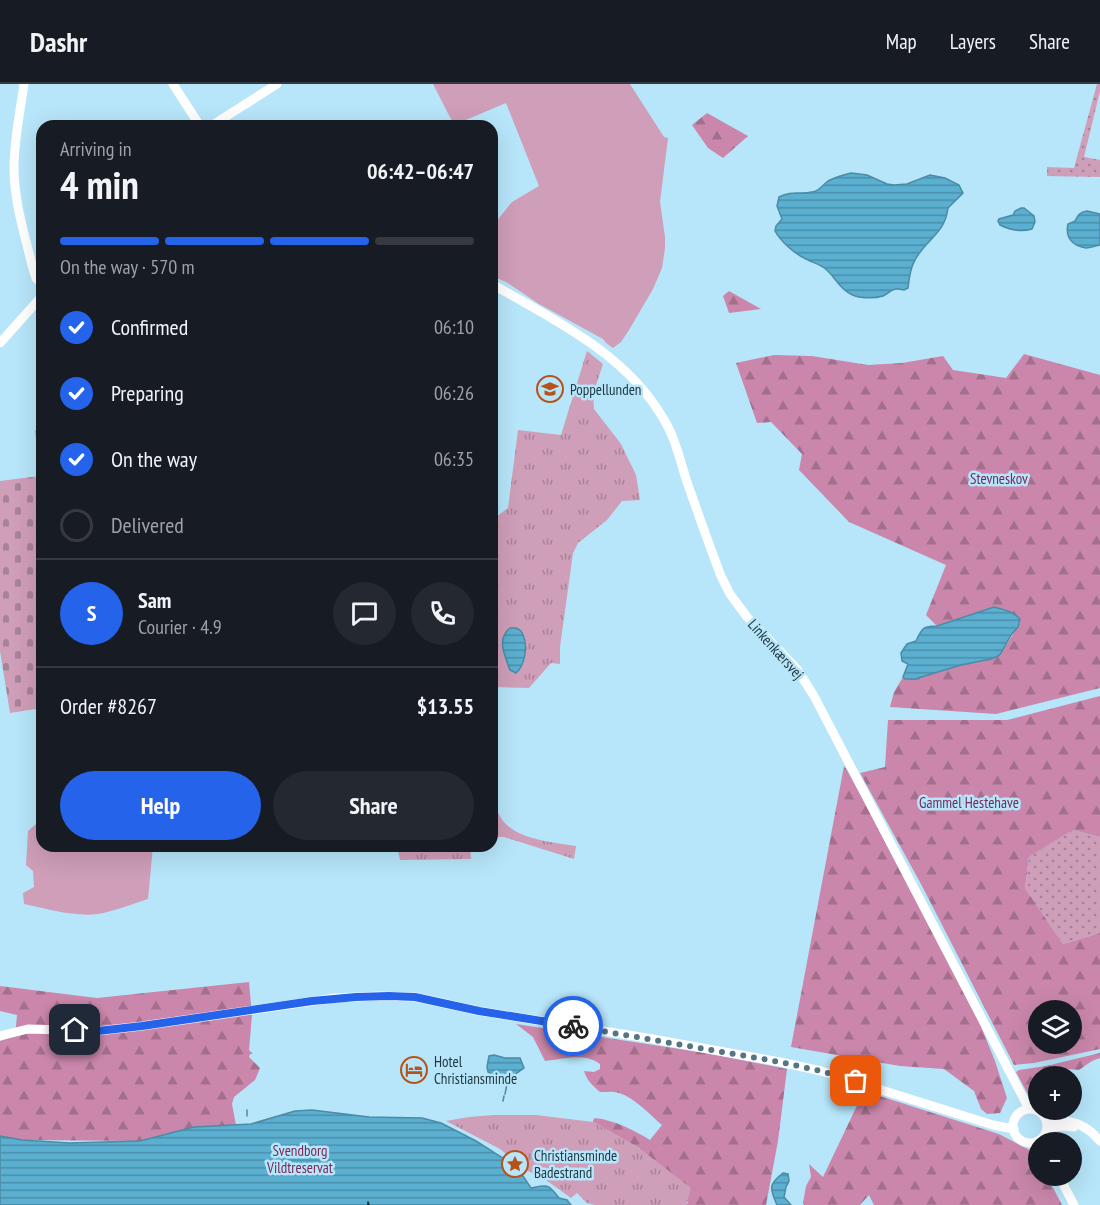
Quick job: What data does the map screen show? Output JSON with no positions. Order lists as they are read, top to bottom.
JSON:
{
  "streets": {
    "street": ["Linkenkærsvej"]
  },
  "parks": ["Stevneskov", "Gammel Hestehave", "Svendborg Vildtreservat"],
  "places": {
    "school or university": ["Poppellunden"],
    "hotel": ["Hotel Christiansminde"],
    "place": ["Christiansminde Badestrand"]
  },
  "page": {
    "header": "Dashr",
    "nav": ["Map", "Layers", "Share"],
    "heading": ["4 min", "Arriving in", "06:42–06:47"],
    "panel": [
      "Sam",
      "Courier · 4.9",
      "Order #8267",
      "$13.55"
    ],
    "bar": "On the way · 570 m",
    "list": [
      ["Confirmed", "06:10"],
      ["Preparing", "06:26"],
      ["On the way", "06:35"],
      "Delivered"
    ],
    "round": "S",
    "buttons": ["Help", "Share"],
    "map_buttons": ["+", "−"]
  }
}
